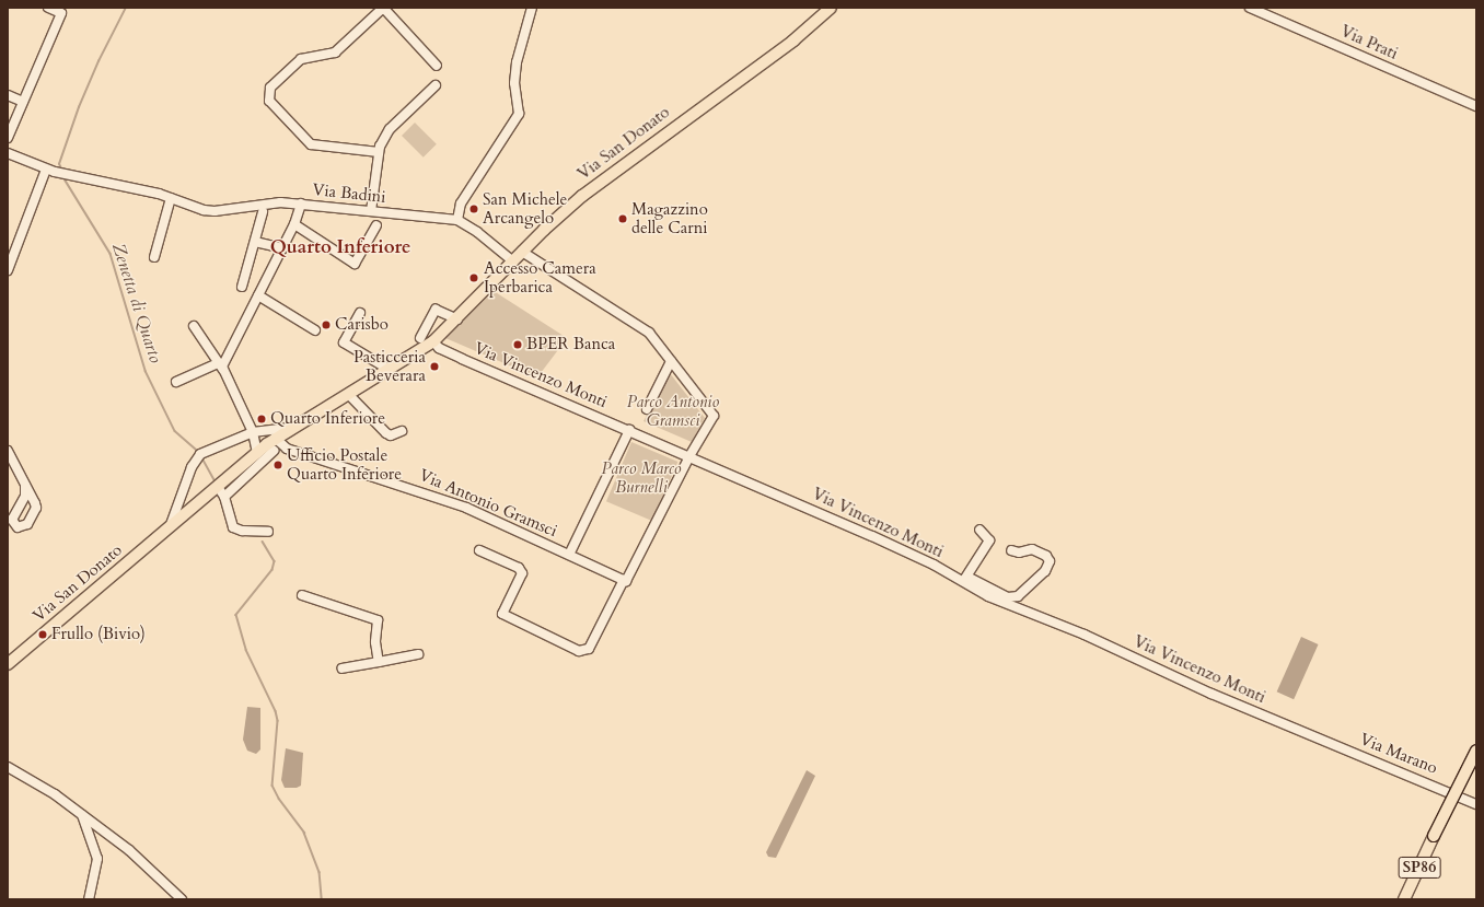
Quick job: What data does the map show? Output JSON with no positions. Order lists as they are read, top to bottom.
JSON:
{
  "streets": {
    "main road": ["Via San Donato", "SP86"],
    "street": [
      "Via Prati",
      "Via Badini",
      "Via Vincenzo Monti",
      "Via Antonio Gramsci",
      "Via Marano"
    ]
  },
  "crossings": [
    ["Via San Donato", "Via Badini"],
    ["Via San Donato", "Via Vincenzo Monti"],
    ["Via San Donato", "Via Antonio Gramsci"],
    ["Via Vincenzo Monti", "Via Antonio Gramsci"],
    ["Via Vincenzo Monti", "Via Marano"]
  ],
  "districts": ["Quarto Inferiore"],
  "water": ["Zenetta di Quarto"],
  "parks": ["Parco Antonio Gramsci", "Parco Marco Burnelli"],
  "places": [
    "San Michele Arcangelo",
    "Magazzino delle Carni",
    "Accesso Camera Iperbarica",
    "Carisbo",
    "BPER Banca",
    "Pasticceria Beverara",
    "Quarto Inferiore",
    "Ufficio Postale Quarto Inferiore",
    "Frullo (Bivio)"
  ]
}
